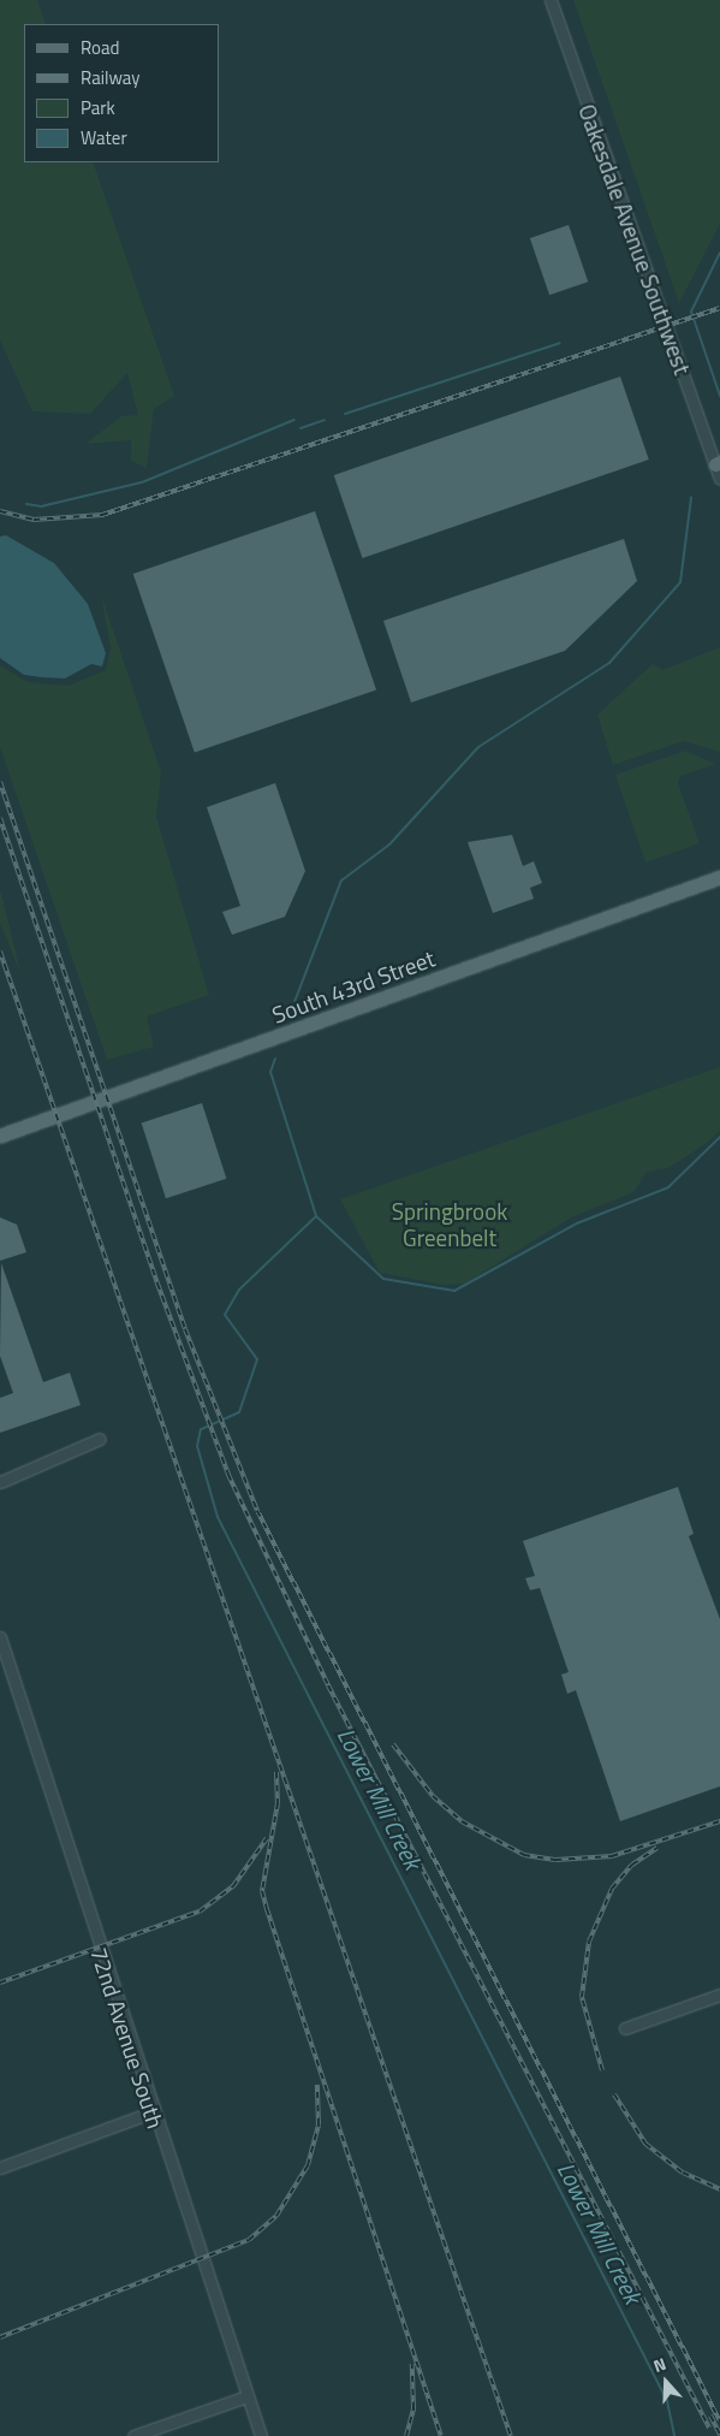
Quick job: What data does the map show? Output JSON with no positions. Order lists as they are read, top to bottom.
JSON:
{
  "streets": {
    "main road": ["South 43rd Street"],
    "street": ["Oakesdale Avenue Southwest", "72nd Avenue South"]
  },
  "water": ["Lower Mill Creek"],
  "parks": ["Springbrook Greenbelt"],
  "legend": [
    "Road",
    "Railway",
    "Park",
    "Water"
  ],
  "north": "top"
}
